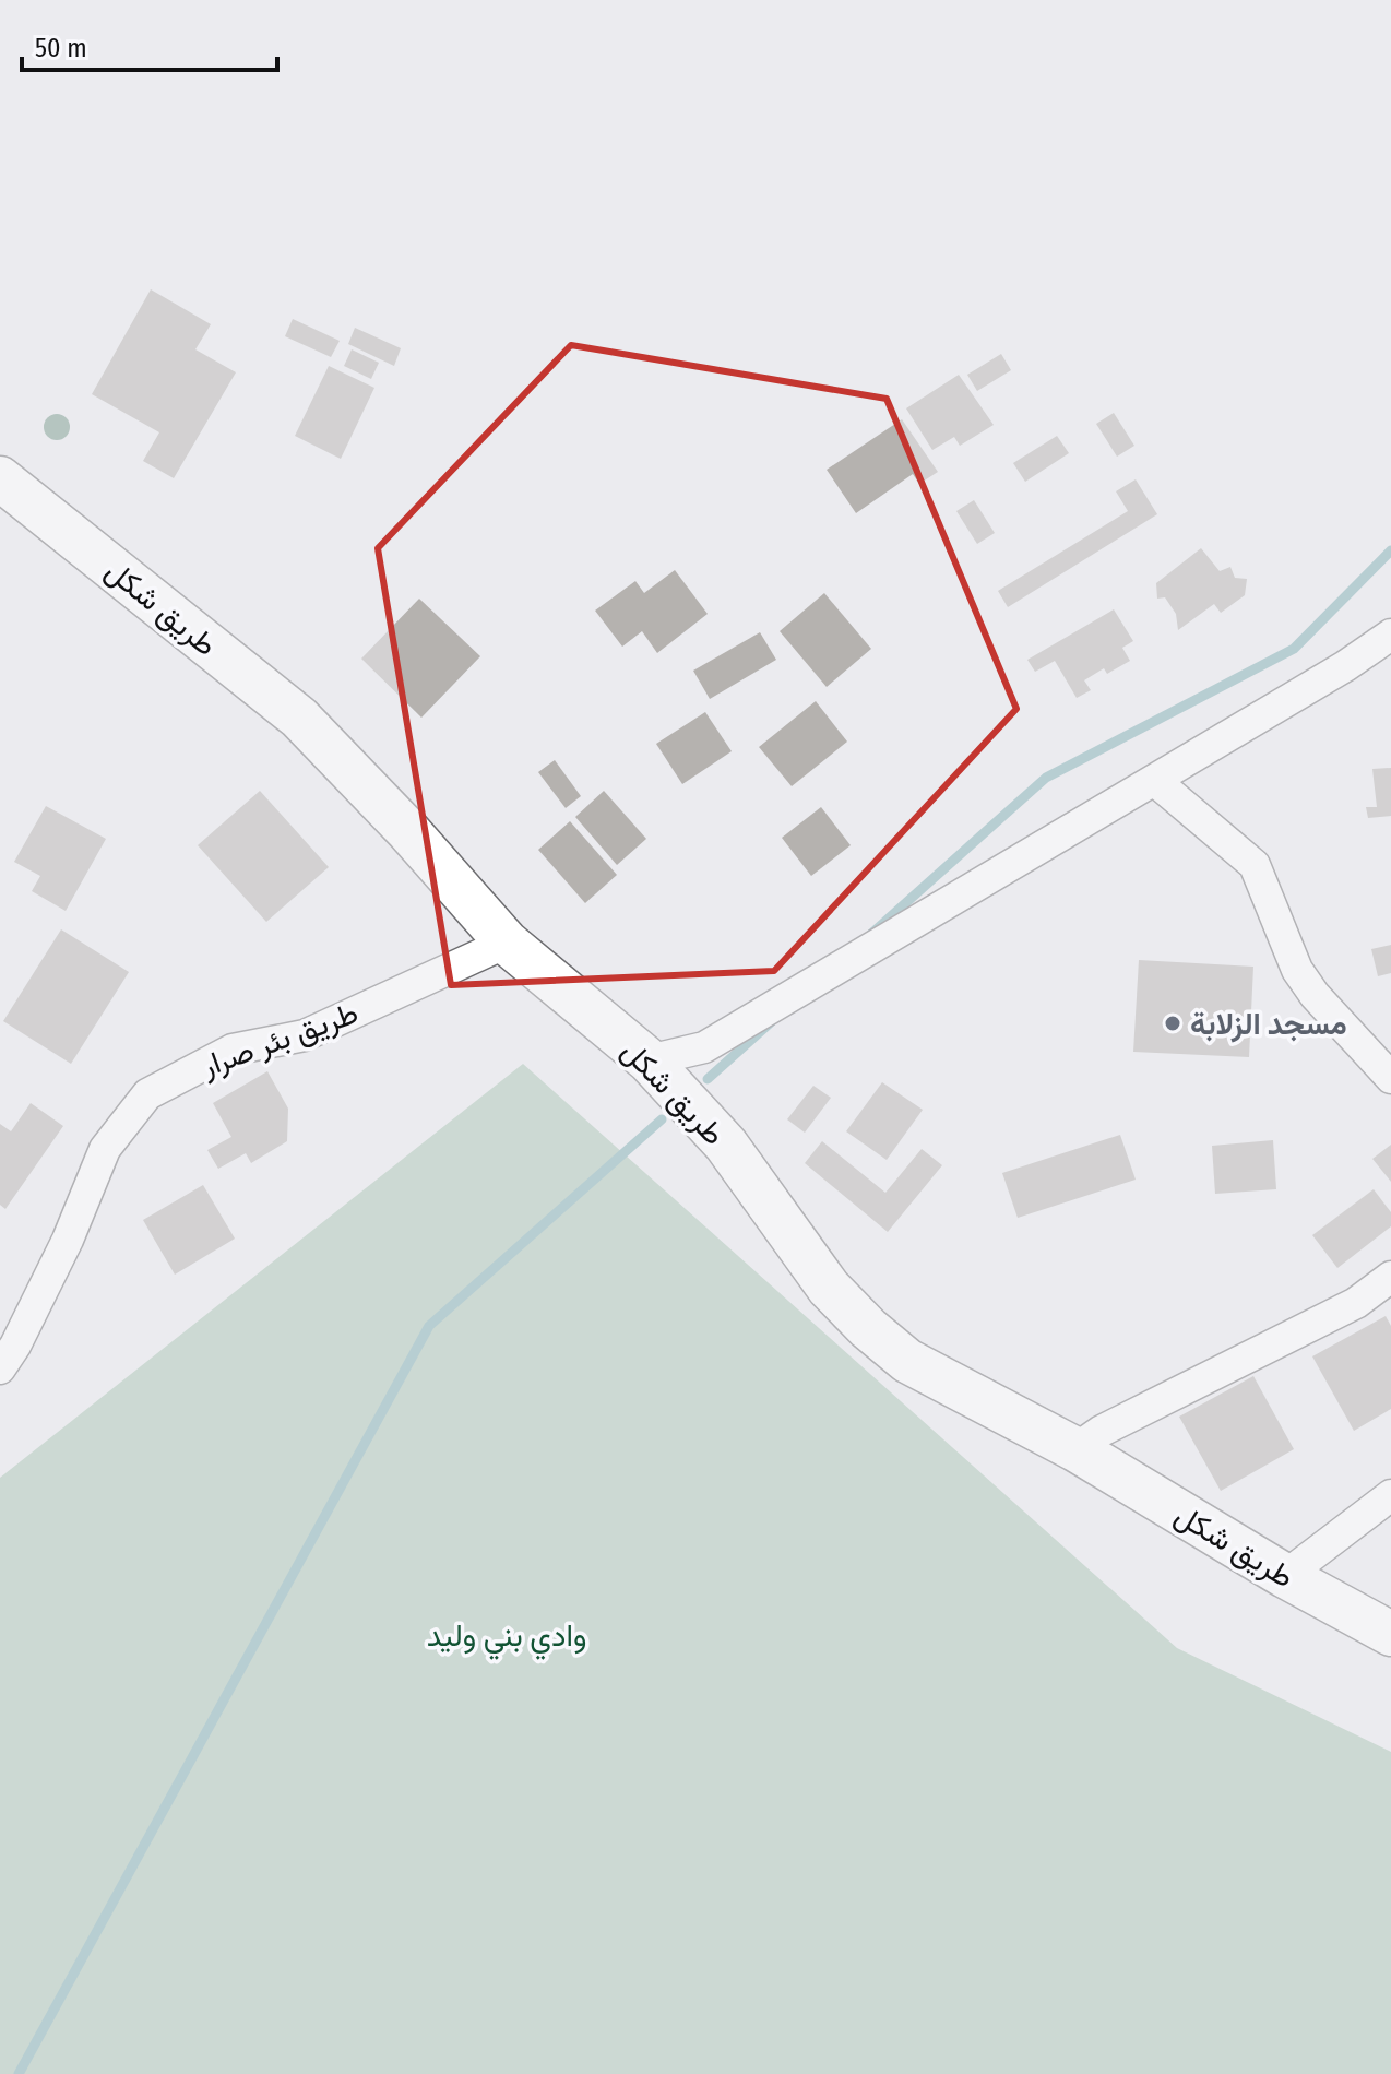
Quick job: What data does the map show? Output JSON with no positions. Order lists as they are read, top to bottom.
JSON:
{
  "streets": {
    "main road": ["طريق شكل"],
    "street": ["طريق بئر صرار"]
  },
  "crossings": [
    ["طريق شكل", "طريق بئر صرار"]
  ],
  "parks": ["وادي بني وليد"],
  "places": ["مسجد الزلابة"],
  "scale_bar": "50 m"
}
